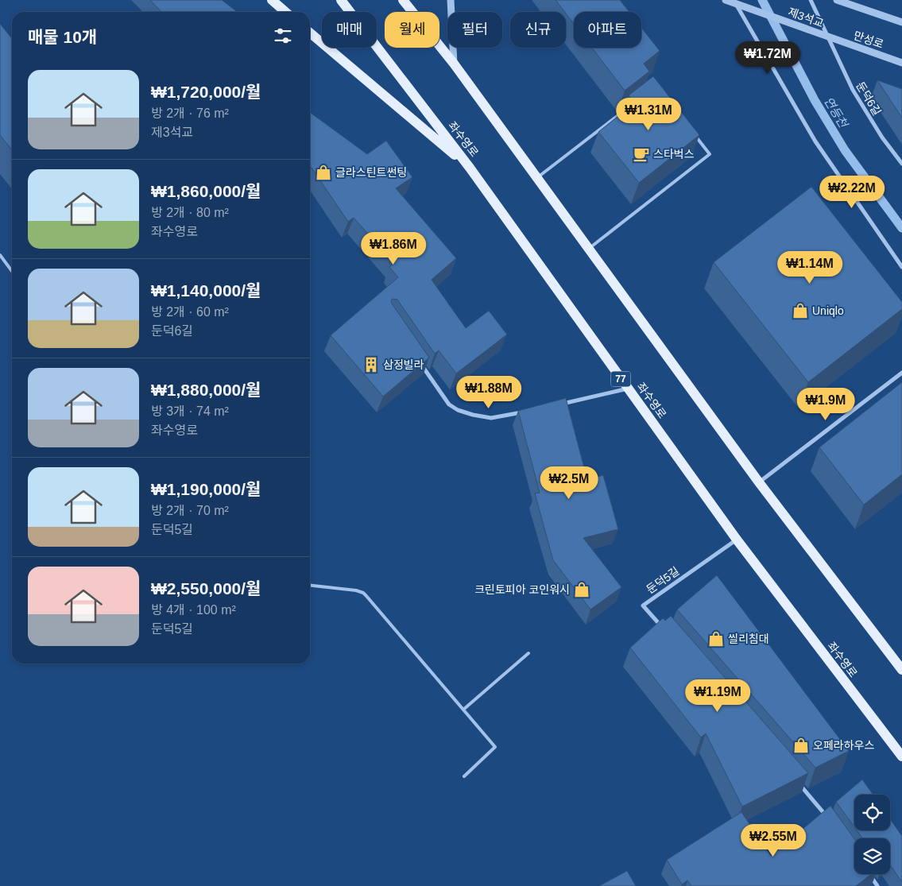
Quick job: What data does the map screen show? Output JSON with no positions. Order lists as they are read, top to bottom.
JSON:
{
  "streets": {
    "main road": ["좌수영로", "77"],
    "street": [
      "제3석교",
      "만성로",
      "둔덕6길",
      "둔덕5길"
    ]
  },
  "crossings": [
    ["제3석교", "만성로"],
    ["제3석교", "둔덕6길"],
    ["만성로", "둔덕6길"],
    ["좌수영로", "둔덕5길"]
  ],
  "water": ["연등천"],
  "places": {
    "cafe": ["스타벅스"],
    "shop": [
      "글라스틴트썬팅",
      "Uniqlo",
      "크린토피아 코인워시",
      "씰리침대",
      "오페라하우스"
    ],
    "building": ["삼정빌라"]
  },
  "page": {
    "chip": [
      "매매",
      "월세",
      "필터",
      "신규",
      "아파트"
    ],
    "heading": "매물 10개",
    "price": [
      "₩1.72M",
      "₩1.31M",
      "₩2.22M",
      "₩1.86M",
      "₩1.14M",
      "₩1.88M",
      "₩1.9M",
      "₩2.5M",
      "₩1.19M",
      "₩2.55M"
    ],
    "list": [
      {
        "name": "₩1,720,000/월",
        "note": "방 2개 · 76 m² · 제3석교"
      },
      {
        "name": "₩1,860,000/월",
        "note": "방 2개 · 80 m² · 좌수영로"
      },
      {
        "name": "₩1,140,000/월",
        "note": "방 2개 · 60 m² · 둔덕6길"
      },
      {
        "name": "₩1,880,000/월",
        "note": "방 3개 · 74 m² · 좌수영로"
      },
      {
        "name": "₩1,190,000/월",
        "note": "방 2개 · 70 m² · 둔덕5길"
      },
      {
        "name": "₩2,550,000/월",
        "note": "방 4개 · 100 m² · 둔덕5길"
      }
    ]
  }
}
